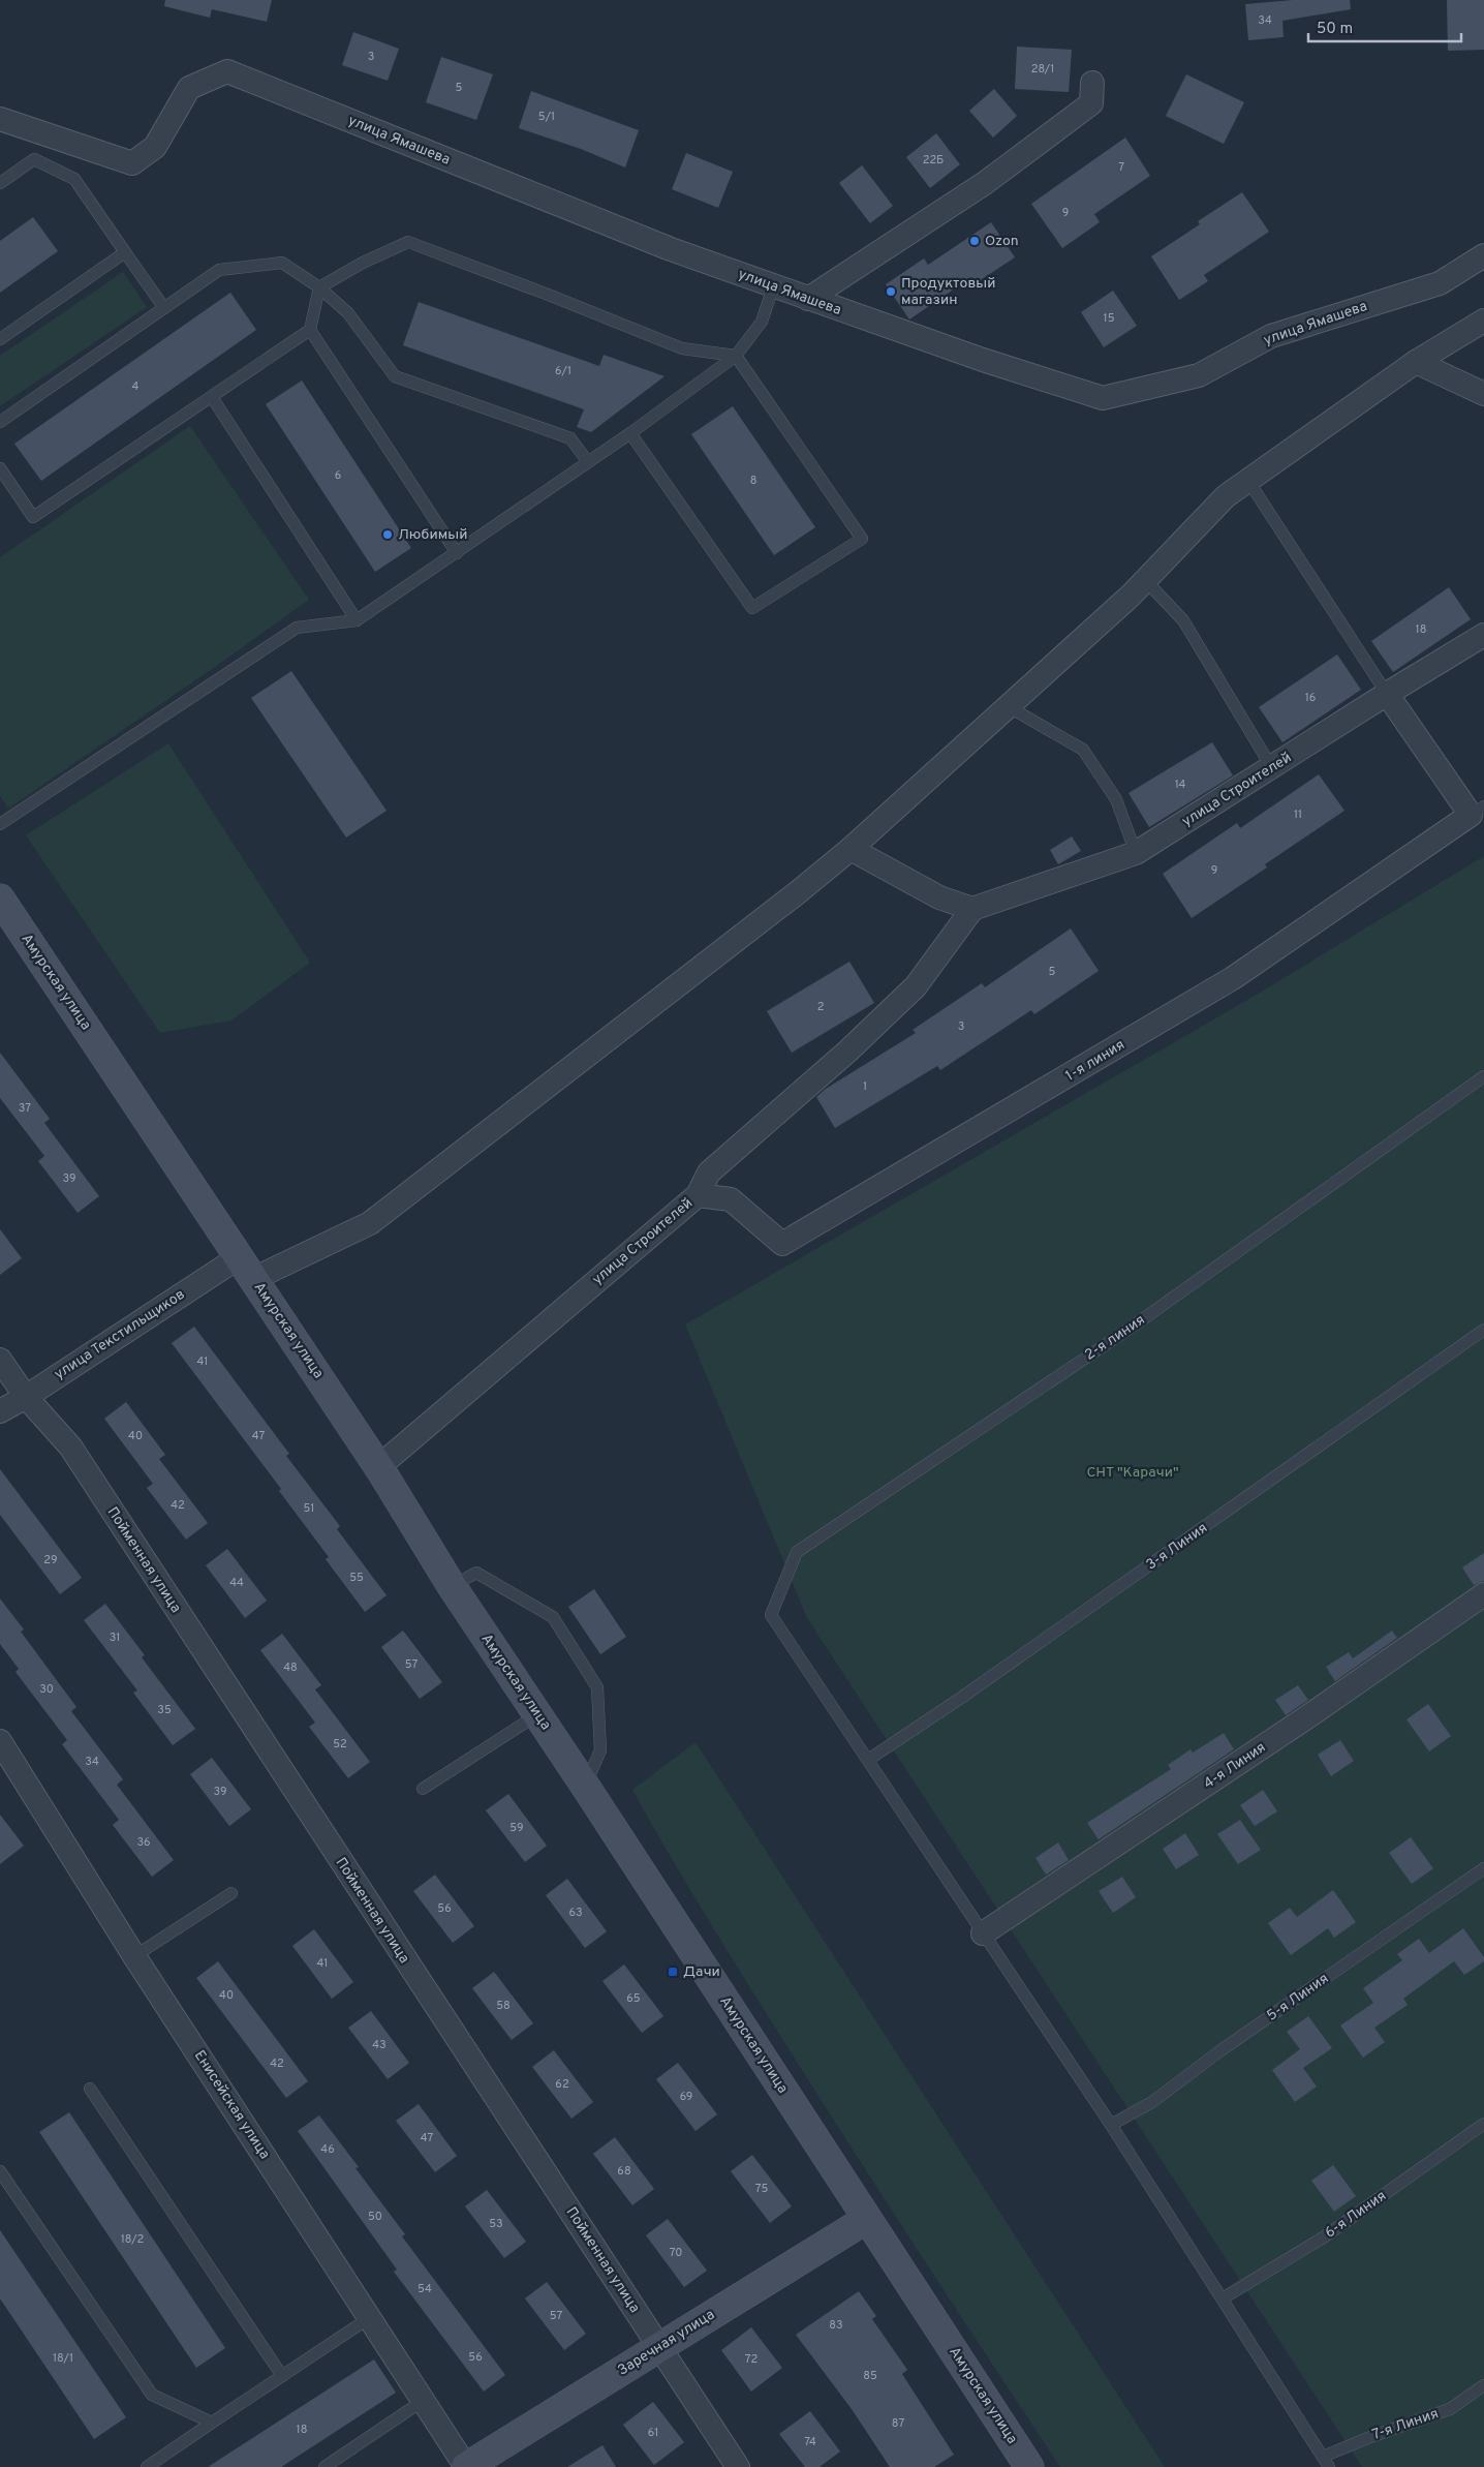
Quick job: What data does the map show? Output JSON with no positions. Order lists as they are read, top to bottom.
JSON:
{
  "streets": {
    "street": [
      "улица Ямашева",
      "улица Строителей",
      "Амурская улица",
      "1-я линия",
      "улица Текстильщиков",
      "Пойменная улица",
      "4-я Линия",
      "Енисейская улица",
      "Заречная улица"
    ],
    "lane": [
      "2-я линия",
      "3-я Линия",
      "5-я Линия",
      "6-я Линия",
      "7-я Линия"
    ]
  },
  "crossings": [
    ["улица Строителей", "Амурская улица"],
    ["улица Строителей", "1-я линия"],
    ["Амурская улица", "улица Текстильщиков"],
    ["Амурская улица", "Заречная улица"],
    ["улица Текстильщиков", "Пойменная улица"],
    ["2-я линия", "3-я Линия"],
    ["Пойменная улица", "Заречная улица"],
    ["Енисейская улица", "Заречная улица"]
  ],
  "parks": ["СНТ \"Карачи\""],
  "places": {
    "other": ["Ozon", "Продуктовый магазин", "Любимый"],
    "transit": ["Дачи"]
  },
  "house_numbers": [
    "34",
    "3",
    "28/1",
    "5",
    "5/1",
    "22Б",
    "7",
    "9",
    "15",
    "6/1",
    "4",
    "6",
    "8",
    "18",
    "16",
    "14",
    "11",
    "9",
    "5",
    "2",
    "3",
    "1",
    "37",
    "39",
    "41",
    "40",
    "47",
    "42",
    "51",
    "29",
    "55",
    "44",
    "31",
    "57",
    "48",
    "30",
    "35",
    "52",
    "34",
    "39",
    "59",
    "36",
    "56",
    "63",
    "41",
    "40",
    "65",
    "58",
    "43",
    "42",
    "62",
    "69",
    "47",
    "46",
    "68",
    "75",
    "50",
    "53",
    "18/2",
    "70",
    "54",
    "57",
    "83",
    "56",
    "18/1",
    "72",
    "85",
    "87",
    "18",
    "61",
    "74"
  ],
  "scale_bar": "50 m"
}
